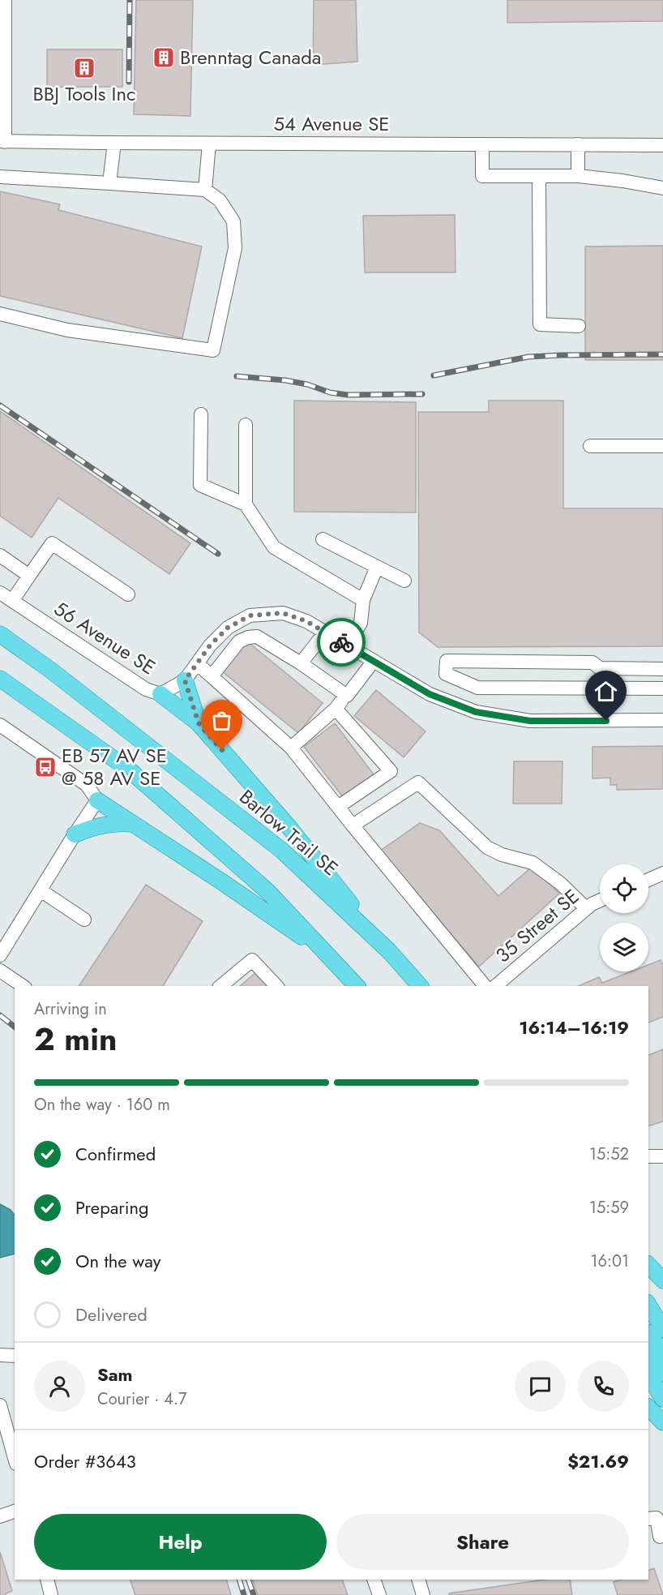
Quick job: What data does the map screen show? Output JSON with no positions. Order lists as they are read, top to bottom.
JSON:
{
  "streets": {
    "main road": ["Barlow Trail SE"],
    "street": ["54 Avenue SE", "56 Avenue SE", "35 Street SE"]
  },
  "places": {
    "building": ["Brenntag Canada", "BBJ Tools Inc"],
    "bus stop": ["EB 57 AV SE @ 58 AV SE"]
  },
  "page": {
    "heading": ["2 min", "Arriving in", "16:14–16:19"],
    "panel": [
      "Sam",
      "Courier · 4.7",
      "Order #3643",
      "$21.69"
    ],
    "bar": "On the way · 160 m",
    "list": [
      ["Confirmed", "15:52"],
      ["Preparing", "15:59"],
      ["On the way", "16:01"],
      "Delivered"
    ],
    "buttons": ["Help", "Share"]
  }
}
